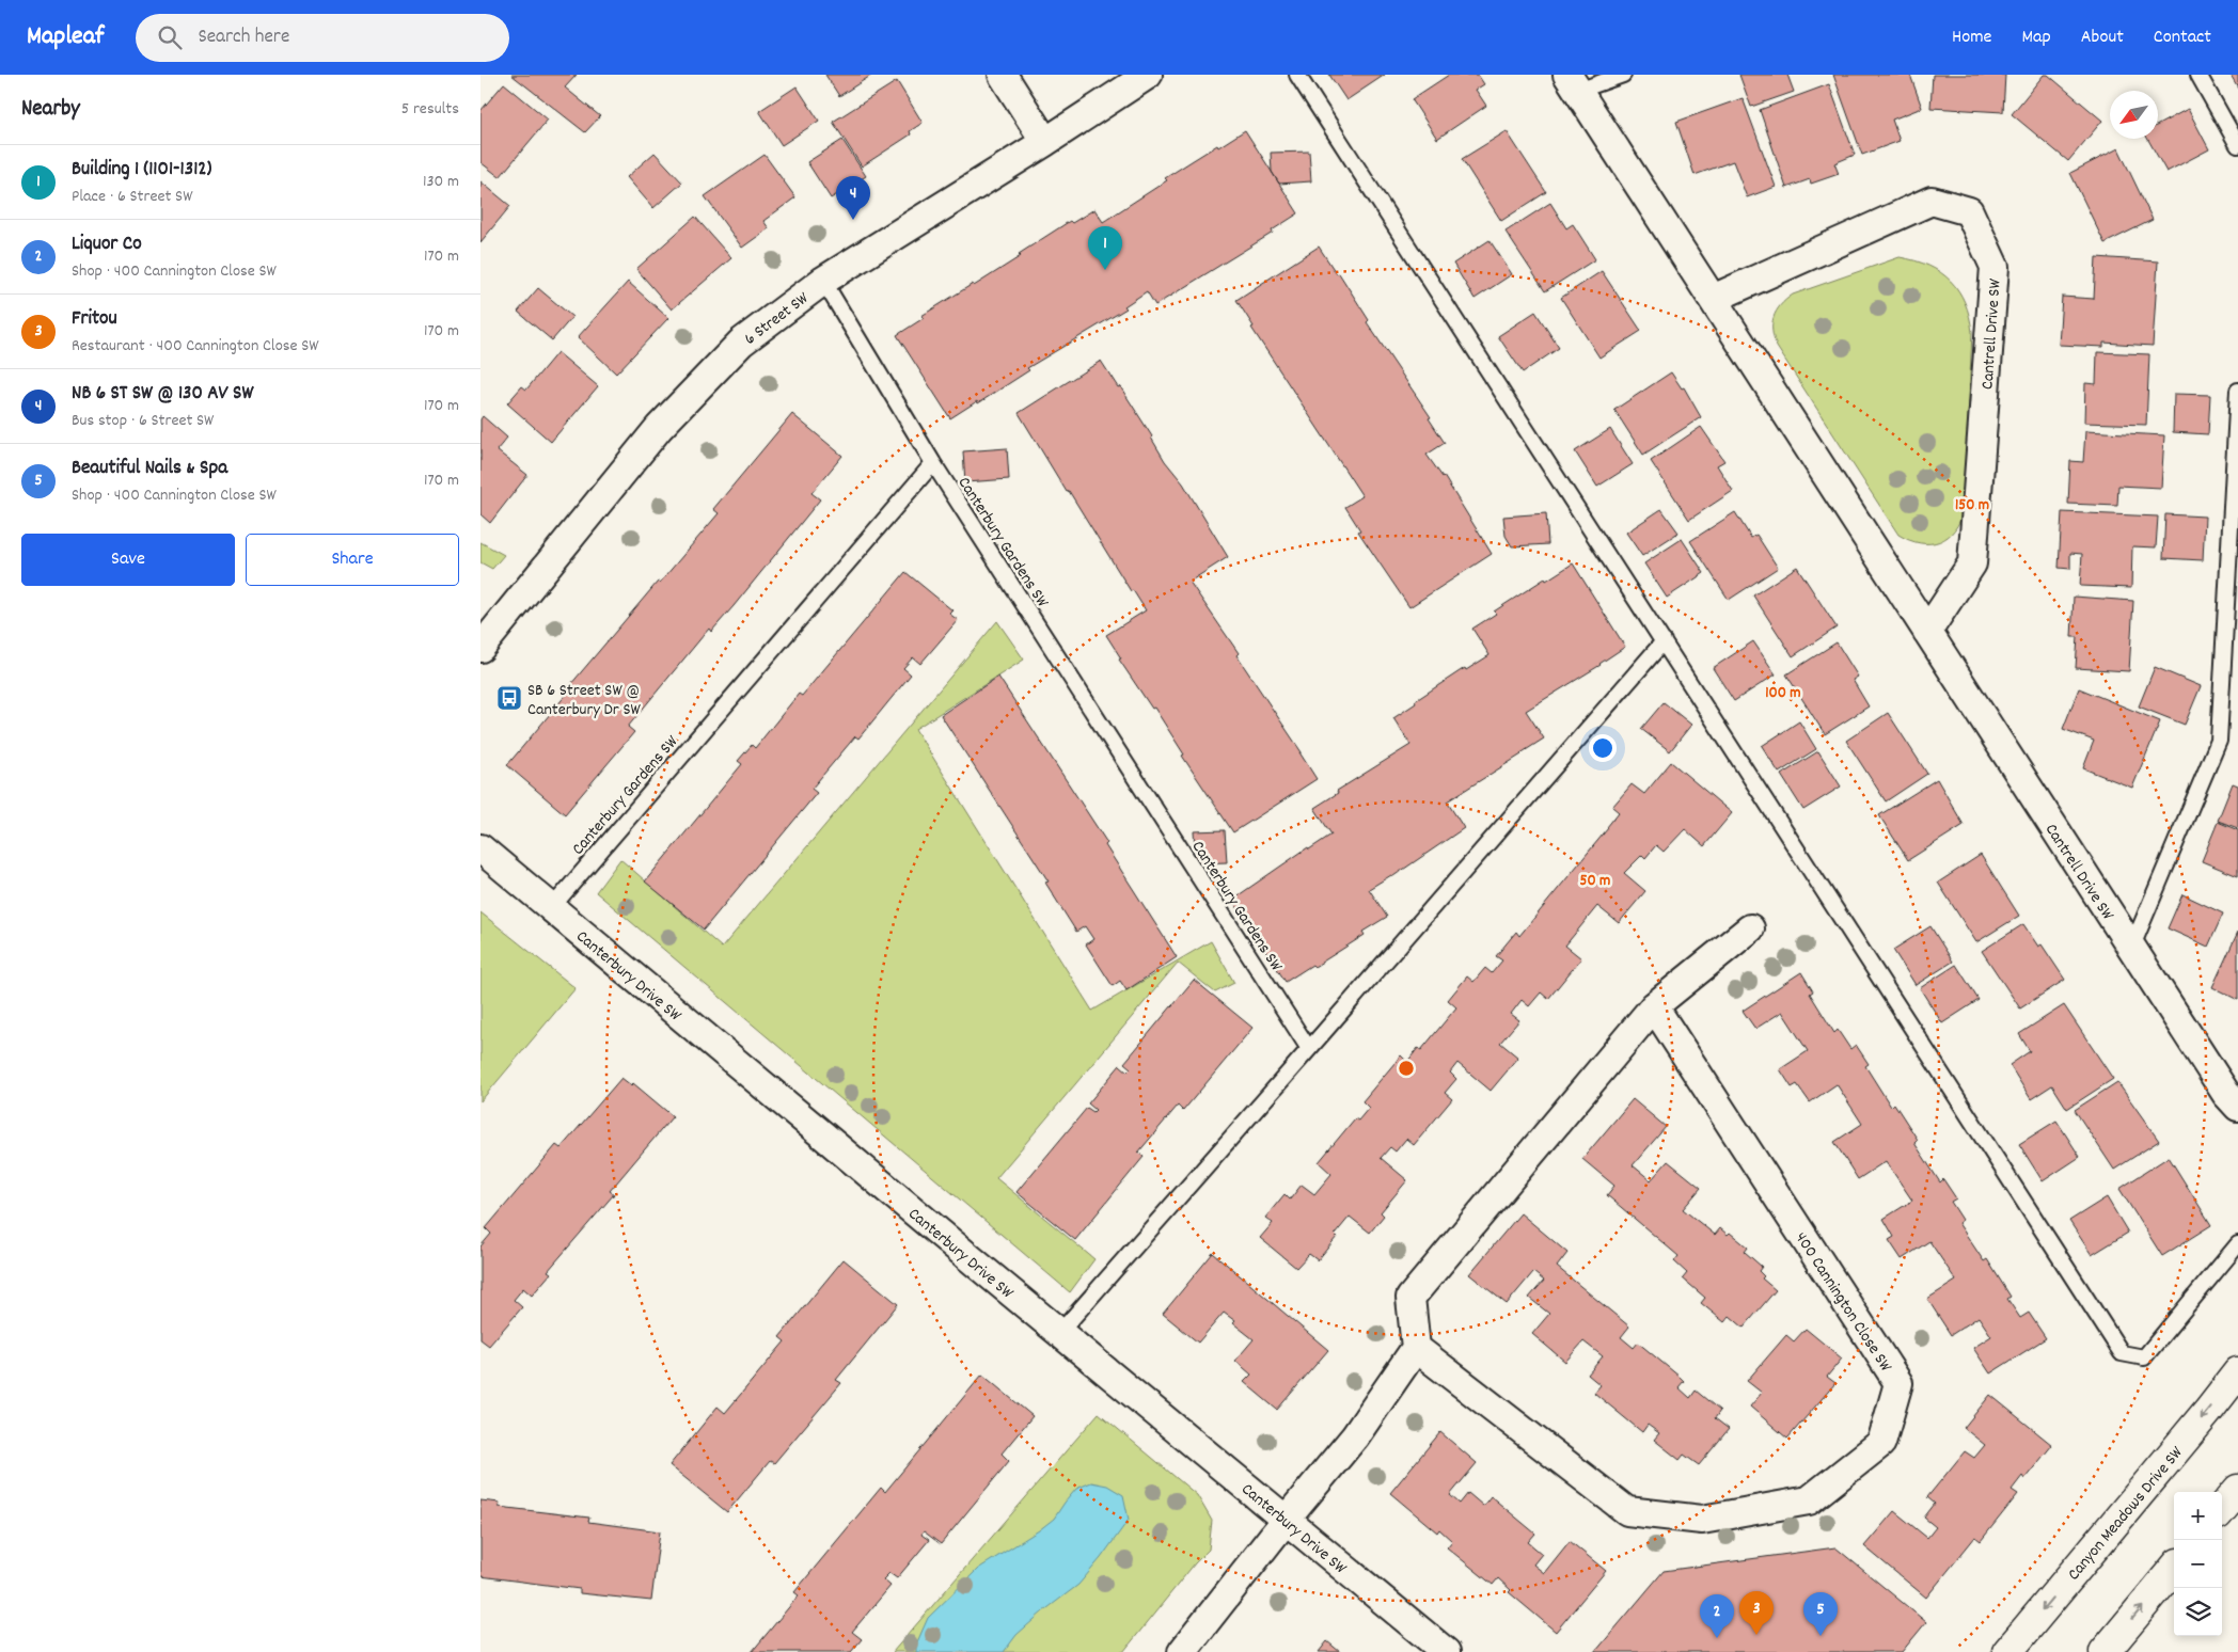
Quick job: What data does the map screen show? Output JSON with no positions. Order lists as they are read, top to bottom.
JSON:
{
  "streets": {
    "main road": ["Canyon Meadows Drive SW"],
    "street": [
      "6 Street SW",
      "Cantrell Drive SW",
      "Canterbury Drive SW",
      "400 Cannington Close SW"
    ],
    "lane": ["Canterbury Gardens SW"]
  },
  "crossings": [
    ["6 Street SW", "Canterbury Gardens SW"],
    ["Canterbury Gardens SW", "Canterbury Drive SW"]
  ],
  "places": {
    "bus stop": ["SB 6 Street SW @ Canterbury Dr SW"]
  },
  "north": "bottom left",
  "page": {
    "header": "Mapleaf",
    "search": "Search here",
    "nav": [
      "Home",
      "Map",
      "About",
      "Contact"
    ],
    "heading": ["Nearby", "5 results"],
    "list": [
      {
        "mark": "1",
        "name": "Building 1 (1101-1312)",
        "note": "Place · 6 Street SW",
        "value": "130 m"
      },
      {
        "mark": "2",
        "name": "Liquor Co",
        "note": "Shop · 400 Cannington Close SW",
        "value": "170 m"
      },
      {
        "mark": "3",
        "name": "Fritou",
        "note": "Restaurant · 400 Cannington Close SW",
        "value": "170 m"
      },
      {
        "mark": "4",
        "name": "NB 6 ST SW @ 130 AV SW",
        "note": "Bus stop · 6 Street SW",
        "value": "170 m"
      },
      {
        "mark": "5",
        "name": "Beautiful Nails & Spa",
        "note": "Shop · 400 Cannington Close SW",
        "value": "170 m"
      }
    ],
    "pins": [
      "4",
      "1",
      "3",
      "5",
      "2"
    ],
    "buttons": ["Save", "Share"],
    "map_buttons": ["+", "−"]
  },
  "rings": ["150 m", "100 m", "50 m"]
}
